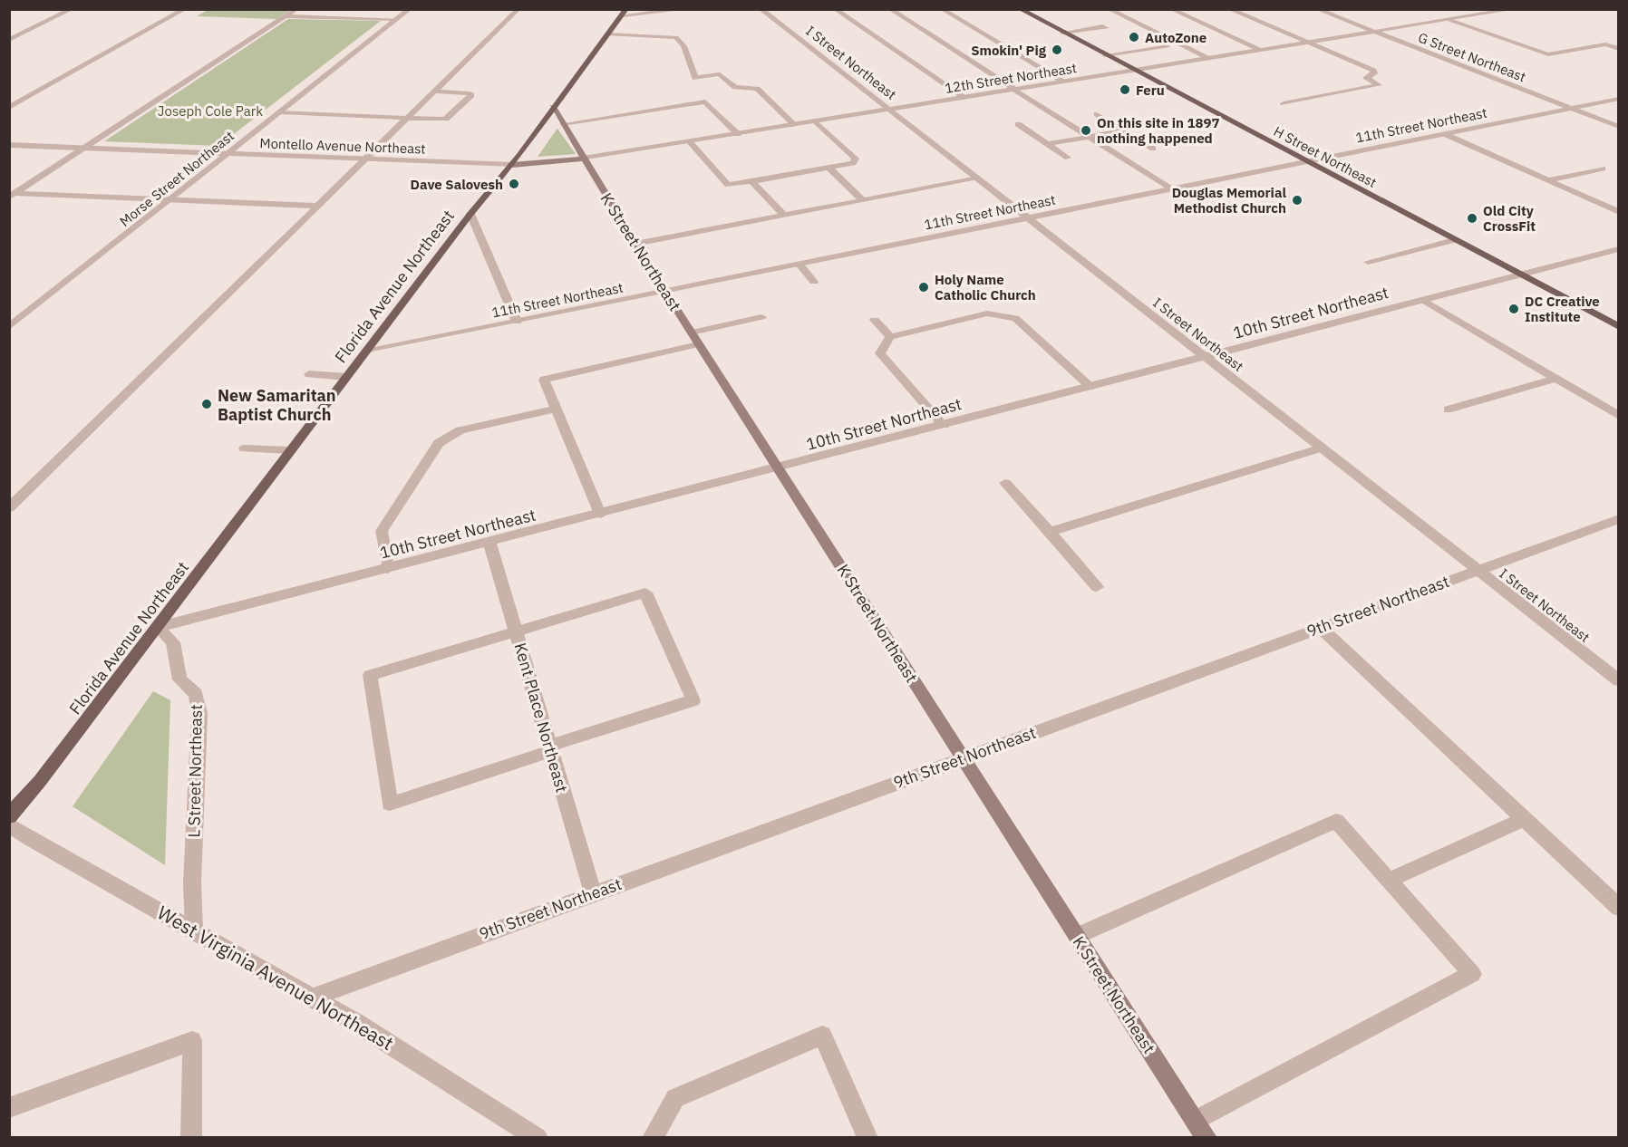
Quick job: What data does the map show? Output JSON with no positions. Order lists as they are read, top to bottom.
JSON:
{
  "streets": {
    "main road": [
      "12th Street Northeast",
      "H Street Northeast",
      "K Street Northeast",
      "Florida Avenue Northeast"
    ],
    "street": [
      "G Street Northeast",
      "I Street Northeast",
      "11th Street Northeast",
      "Montello Avenue Northeast",
      "Morse Street Northeast",
      "10th Street Northeast",
      "9th Street Northeast",
      "Kent Place Northeast",
      "L Street Northeast",
      "West Virginia Avenue Northeast"
    ]
  },
  "crossings": [
    ["G Street Northeast", "12th Street Northeast"],
    ["G Street Northeast", "11th Street Northeast"],
    ["I Street Northeast", "12th Street Northeast"],
    ["I Street Northeast", "11th Street Northeast"],
    ["I Street Northeast", "10th Street Northeast"],
    ["I Street Northeast", "9th Street Northeast"],
    ["12th Street Northeast", "Montello Avenue Northeast"],
    ["12th Street Northeast", "H Street Northeast"],
    ["12th Street Northeast", "K Street Northeast"],
    ["12th Street Northeast", "Florida Avenue Northeast"],
    ["11th Street Northeast", "H Street Northeast"],
    ["11th Street Northeast", "K Street Northeast"],
    ["11th Street Northeast", "Florida Avenue Northeast"],
    ["Montello Avenue Northeast", "Morse Street Northeast"],
    ["Montello Avenue Northeast", "Florida Avenue Northeast"],
    ["H Street Northeast", "10th Street Northeast"],
    ["K Street Northeast", "Florida Avenue Northeast"],
    ["K Street Northeast", "10th Street Northeast"],
    ["K Street Northeast", "9th Street Northeast"],
    ["Florida Avenue Northeast", "10th Street Northeast"],
    ["Florida Avenue Northeast", "L Street Northeast"],
    ["10th Street Northeast", "Kent Place Northeast"],
    ["10th Street Northeast", "L Street Northeast"],
    ["9th Street Northeast", "Kent Place Northeast"],
    ["9th Street Northeast", "West Virginia Avenue Northeast"],
    ["L Street Northeast", "West Virginia Avenue Northeast"]
  ],
  "parks": ["Joseph Cole Park"],
  "places": [
    "AutoZone",
    "Smokin' Pig",
    "Feru",
    "On this site in 1897 nothing happened",
    "Dave Salovesh",
    "Douglas Memorial Methodist Church",
    "Old City CrossFit",
    "Holy Name Catholic Church",
    "DC Creative Institute",
    "New Samaritan Baptist Church"
  ]
}
